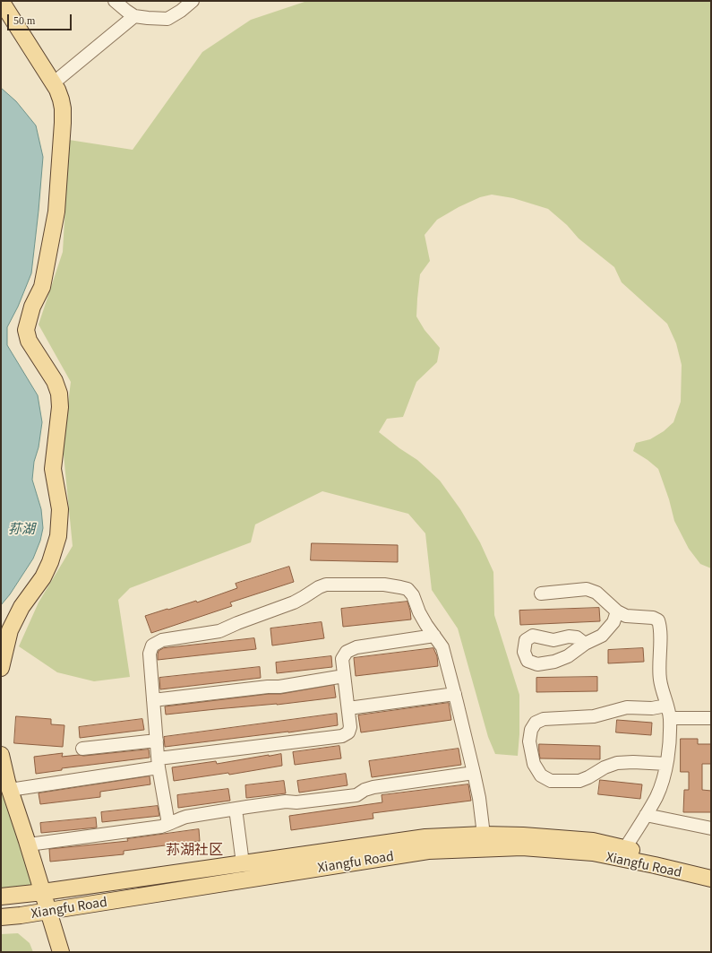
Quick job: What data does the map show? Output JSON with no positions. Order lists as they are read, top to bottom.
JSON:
{
  "streets": {
    "main road": ["Xiangfu Road"]
  },
  "districts": ["荪湖社区"],
  "water": ["荪湖"],
  "scale_bar": "50 m"
}
